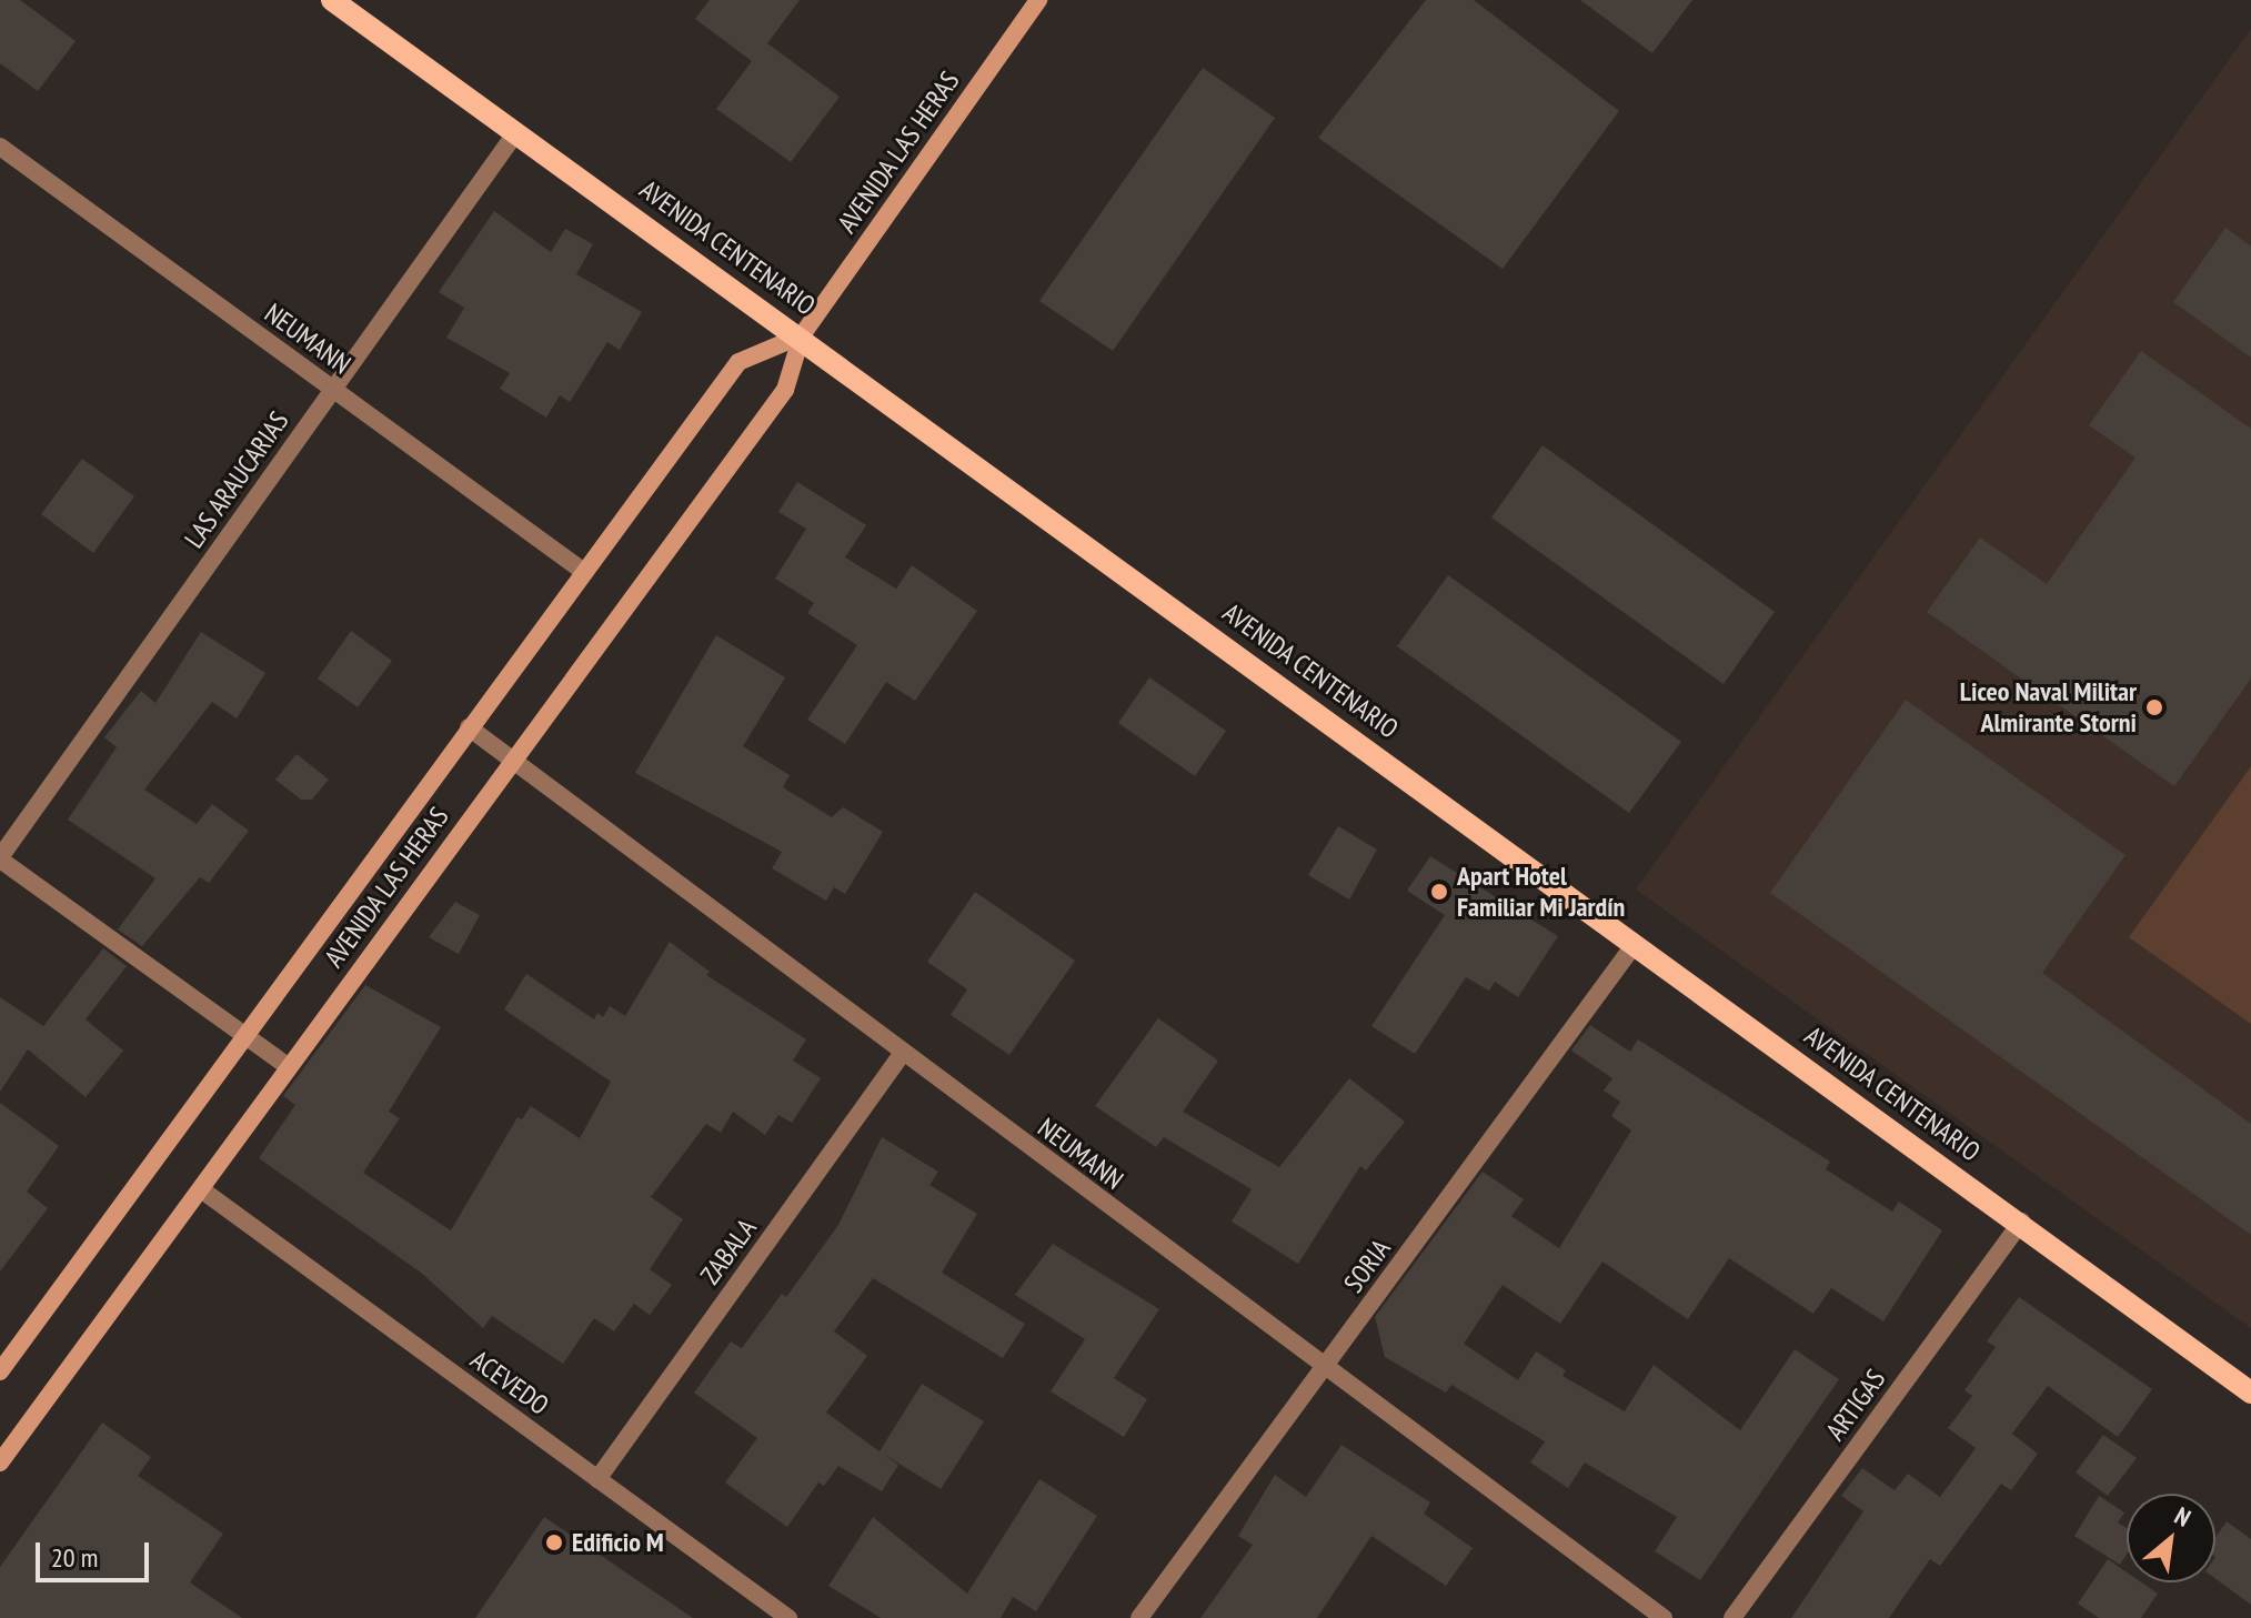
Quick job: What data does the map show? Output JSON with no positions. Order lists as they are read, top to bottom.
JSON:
{
  "streets": {
    "main road": ["AVENIDA LAS HERAS", "AVENIDA CENTENARIO"],
    "street": [
      "NEUMANN",
      "LAS ARAUCARIAS",
      "ZABALA",
      "SORIA",
      "ACEVEDO",
      "ARTIGAS"
    ]
  },
  "crossings": [
    ["AVENIDA LAS HERAS", "AVENIDA CENTENARIO"],
    ["AVENIDA LAS HERAS", "NEUMANN"],
    ["AVENIDA LAS HERAS", "ACEVEDO"],
    ["AVENIDA CENTENARIO", "LAS ARAUCARIAS"],
    ["AVENIDA CENTENARIO", "SORIA"],
    ["AVENIDA CENTENARIO", "ARTIGAS"],
    ["NEUMANN", "LAS ARAUCARIAS"],
    ["NEUMANN", "ZABALA"],
    ["NEUMANN", "SORIA"],
    ["ZABALA", "ACEVEDO"]
  ],
  "places": ["Liceo Naval Militar Almirante Storni", "Apart Hotel Familiar Mi Jardín", "Edificio M"],
  "scale_bar": "20 m",
  "north": "top right"
}
